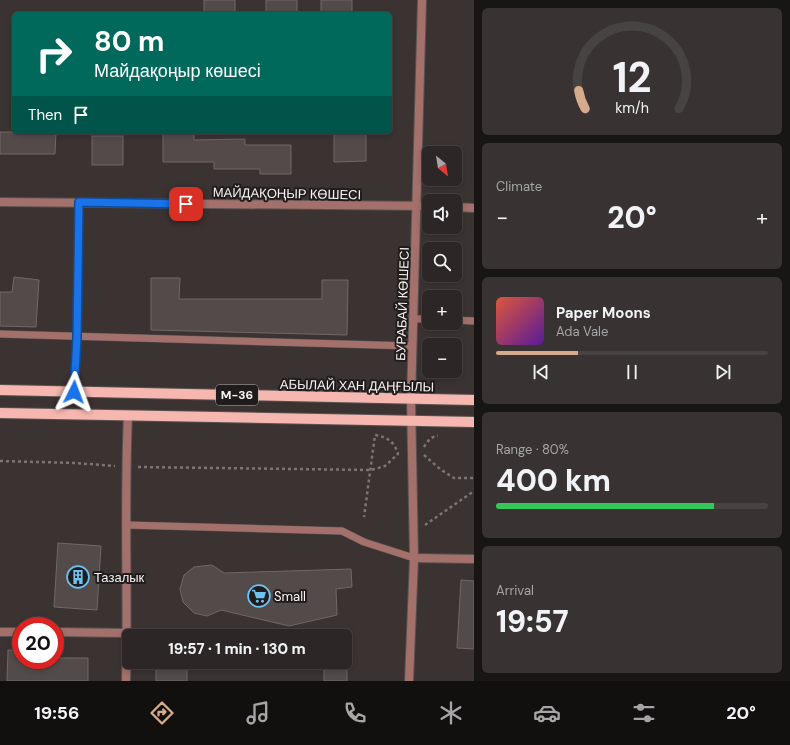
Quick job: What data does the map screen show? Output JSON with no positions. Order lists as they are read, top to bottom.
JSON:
{
  "streets": {
    "main road": ["АБЫЛАЙ ХАН ДАҢҒЫЛЫ", "M-36"],
    "street": ["МАЙДАҚОҢЫР КӨШЕСІ", "БУРАБАЙ КӨШЕСІ"]
  },
  "crossings": [
    ["МАЙДАҚОҢЫР КӨШЕСІ", "БУРАБАЙ КӨШЕСІ"],
    ["БУРАБАЙ КӨШЕСІ", "АБЫЛАЙ ХАН ДАҢҒЫЛЫ"],
    ["БУРАБАЙ КӨШЕСІ", "M-36"]
  ],
  "places": {
    "building": ["Тазалык"],
    "supermarket": ["Small"]
  },
  "north": "bottom right",
  "page": {
    "turn": ["80 m", "Майдақоңыр көшесі"],
    "then": "Then",
    "tile": [
      "Climate",
      ["Range · 80%", "400 km"],
      ["Arrival", "19:57"]
    ],
    "map_buttons": ["+", "−"],
    "heat": ["−", "20°", "+"],
    "song": ["Paper Moons", "Ada Vale"],
    "limit": "20",
    "trip": "19:57 · 1 min · 130 m",
    "tabs": ["19:56", "20°"],
    "gauge": ["12", "km/h"]
  }
}
